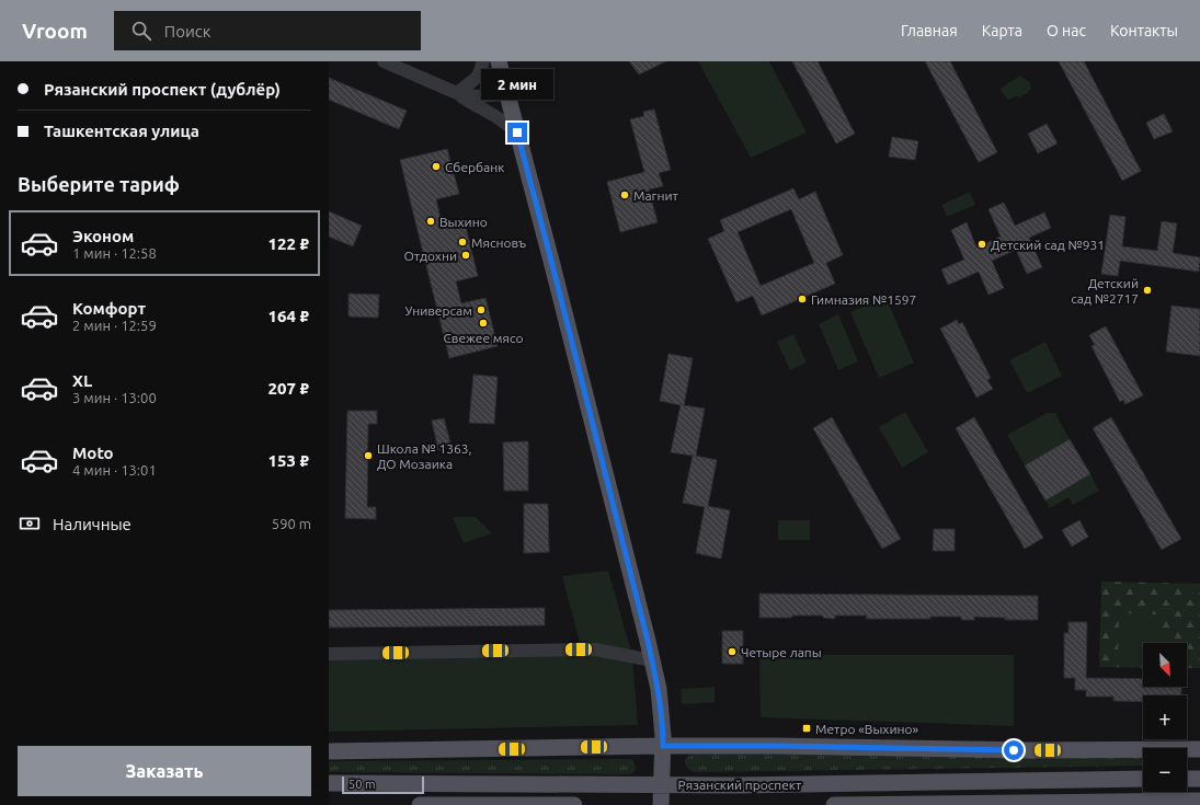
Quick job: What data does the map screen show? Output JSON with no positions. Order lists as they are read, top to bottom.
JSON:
{
  "streets": {
    "main road": ["Рязанский проспект"]
  },
  "places": {
    "other": [
      "Сбербанк",
      "Магнит",
      "Выхино",
      "Мясновъ",
      "Детский сад №931",
      "Отдохни",
      "Детский сад №2717",
      "Гимназия №1597",
      "Универсам",
      "Свежее мясо",
      "Школа № 1363, ДО Мозаика",
      "Четыре лапы"
    ],
    "transit": ["Метро «Выхино»"]
  },
  "scale_bar": "50 m",
  "north": "bottom right",
  "page": {
    "header": "Vroom",
    "search": "Поиск",
    "nav": [
      "Главная",
      "Карта",
      "О нас",
      "Контакты"
    ],
    "banner": ["Рязанский проспект (дублёр)", "Ташкентская улица"],
    "bubble": "2 мин",
    "heading": "Выберите тариф",
    "list": [
      {
        "name": "Эконом",
        "note": "1 мин · 12:58",
        "value": "122 ₽"
      },
      {
        "name": "Комфорт",
        "note": "2 мин · 12:59",
        "value": "164 ₽"
      },
      {
        "name": "XL",
        "note": "3 мин · 13:00",
        "value": "207 ₽"
      },
      {
        "name": "Moto",
        "note": "4 мин · 13:01",
        "value": "153 ₽"
      }
    ],
    "pay": ["Наличные", "590 m"],
    "map_buttons": ["+", "−"],
    "buttons": "Заказать",
    "scale": "50 m"
  }
}
